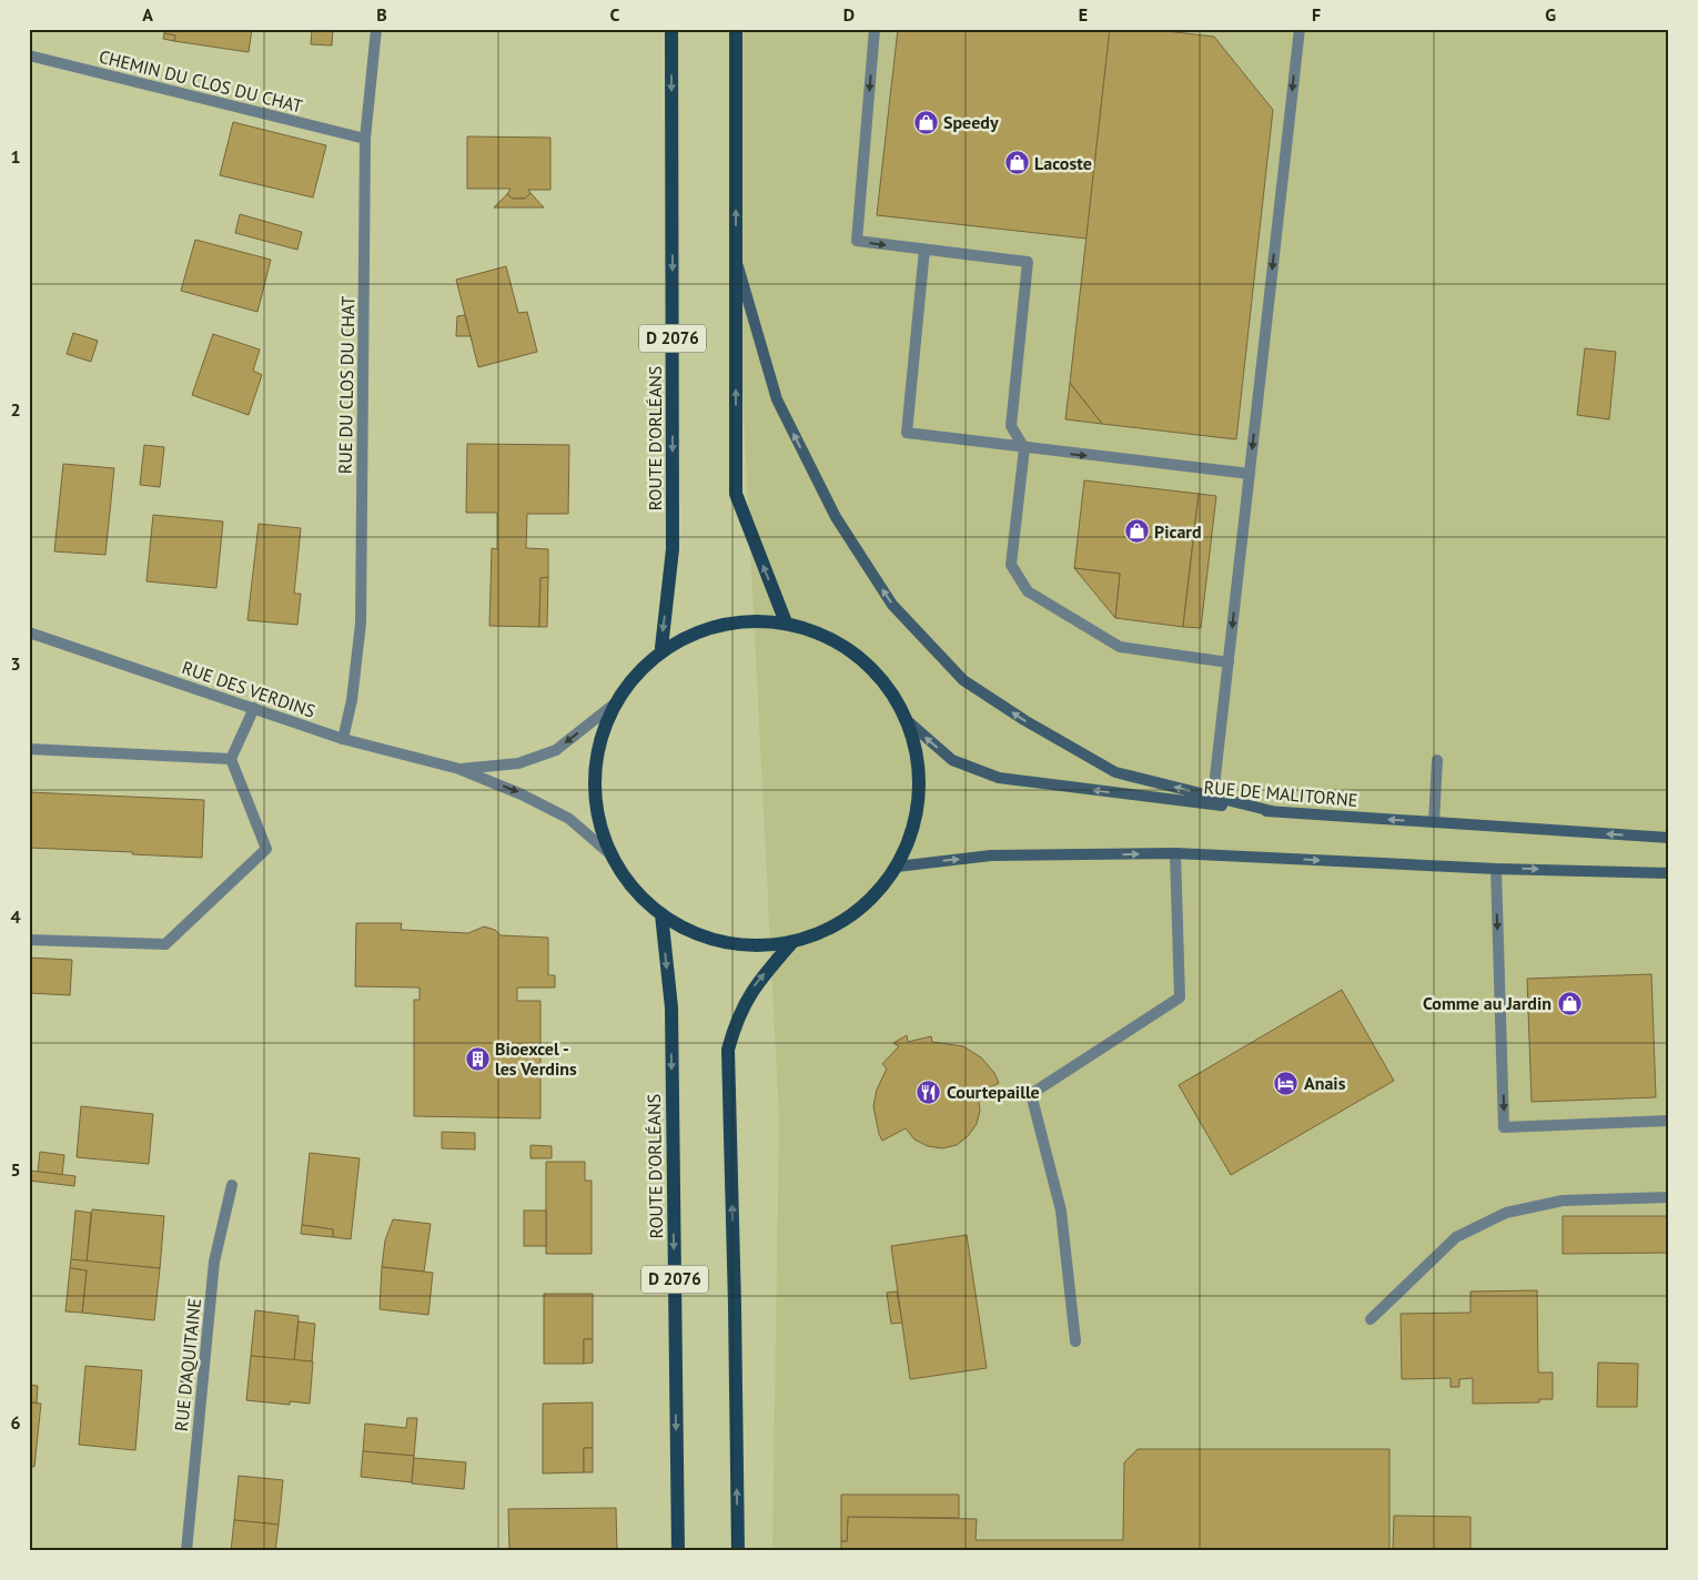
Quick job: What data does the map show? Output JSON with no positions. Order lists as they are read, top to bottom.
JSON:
{
  "streets": {
    "main road": ["D 2076", "ROUTE D'ORLÉANS", "RUE DE MALITORNE"],
    "street": [
      "CHEMIN DU CLOS DU CHAT",
      "RUE DU CLOS DU CHAT",
      "RUE DES VERDINS",
      "RUE D'AQUITAINE"
    ]
  },
  "crossings": [
    ["CHEMIN DU CLOS DU CHAT", "RUE DU CLOS DU CHAT"],
    ["RUE DU CLOS DU CHAT", "RUE DES VERDINS"]
  ],
  "places": {
    "shop": [
      "Speedy",
      "Lacoste",
      "Picard",
      "Comme au Jardin"
    ],
    "building": ["Bioexcel - les Verdins"],
    "hotel": ["Anais"],
    "restaurant": ["Courtepaille"]
  },
  "grid": {
    "columns": [
      "A",
      "B",
      "C",
      "D",
      "E",
      "F",
      "G"
    ],
    "rows": [
      "1",
      "2",
      "3",
      "4",
      "5",
      "6"
    ]
  }
}
